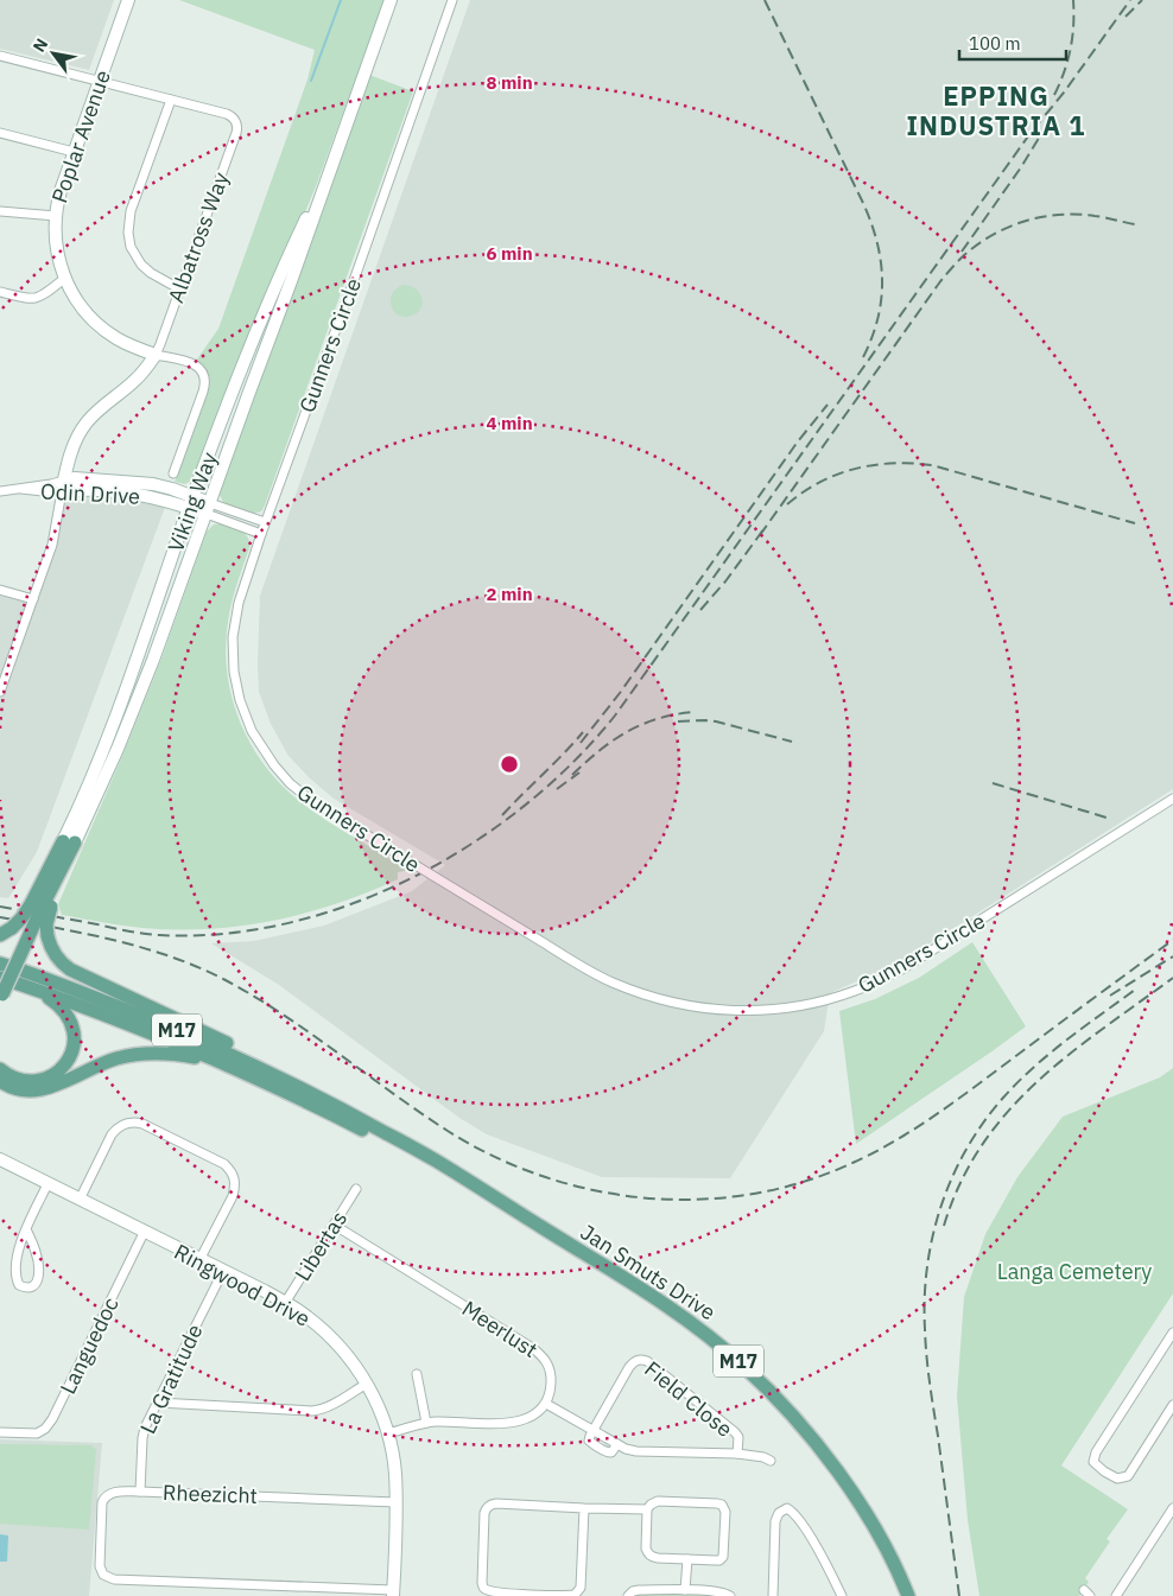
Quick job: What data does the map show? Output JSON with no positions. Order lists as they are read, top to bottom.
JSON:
{
  "streets": {
    "main road": [
      "Poplar Avenue",
      "Odin Drive",
      "Viking Way",
      "M17",
      "Jan Smuts Drive",
      "Ringwood Drive"
    ],
    "street": [
      "Albatross Way",
      "Gunners Circle",
      "Libertas",
      "Meerlust",
      "Languedoc",
      "La Gratitude",
      "Field Close",
      "Rheezicht"
    ]
  },
  "crossings": [
    ["Poplar Avenue", "Albatross Way"],
    ["Poplar Avenue", "Odin Drive"],
    ["Albatross Way", "Odin Drive"],
    ["Gunners Circle", "Odin Drive"],
    ["Odin Drive", "Viking Way"],
    ["Libertas", "Ringwood Drive"],
    ["Libertas", "Meerlust"],
    ["Ringwood Drive", "Languedoc"],
    ["Ringwood Drive", "La Gratitude"],
    ["Ringwood Drive", "Rheezicht"],
    ["Meerlust", "Field Close"],
    ["La Gratitude", "Rheezicht"]
  ],
  "districts": ["EPPING INDUSTRIA 1"],
  "parks": ["Langa Cemetery"],
  "scale_bar": "100 m",
  "north": "top left",
  "rings": [
    "8 min",
    "6 min",
    "4 min",
    "2 min"
  ]
}
